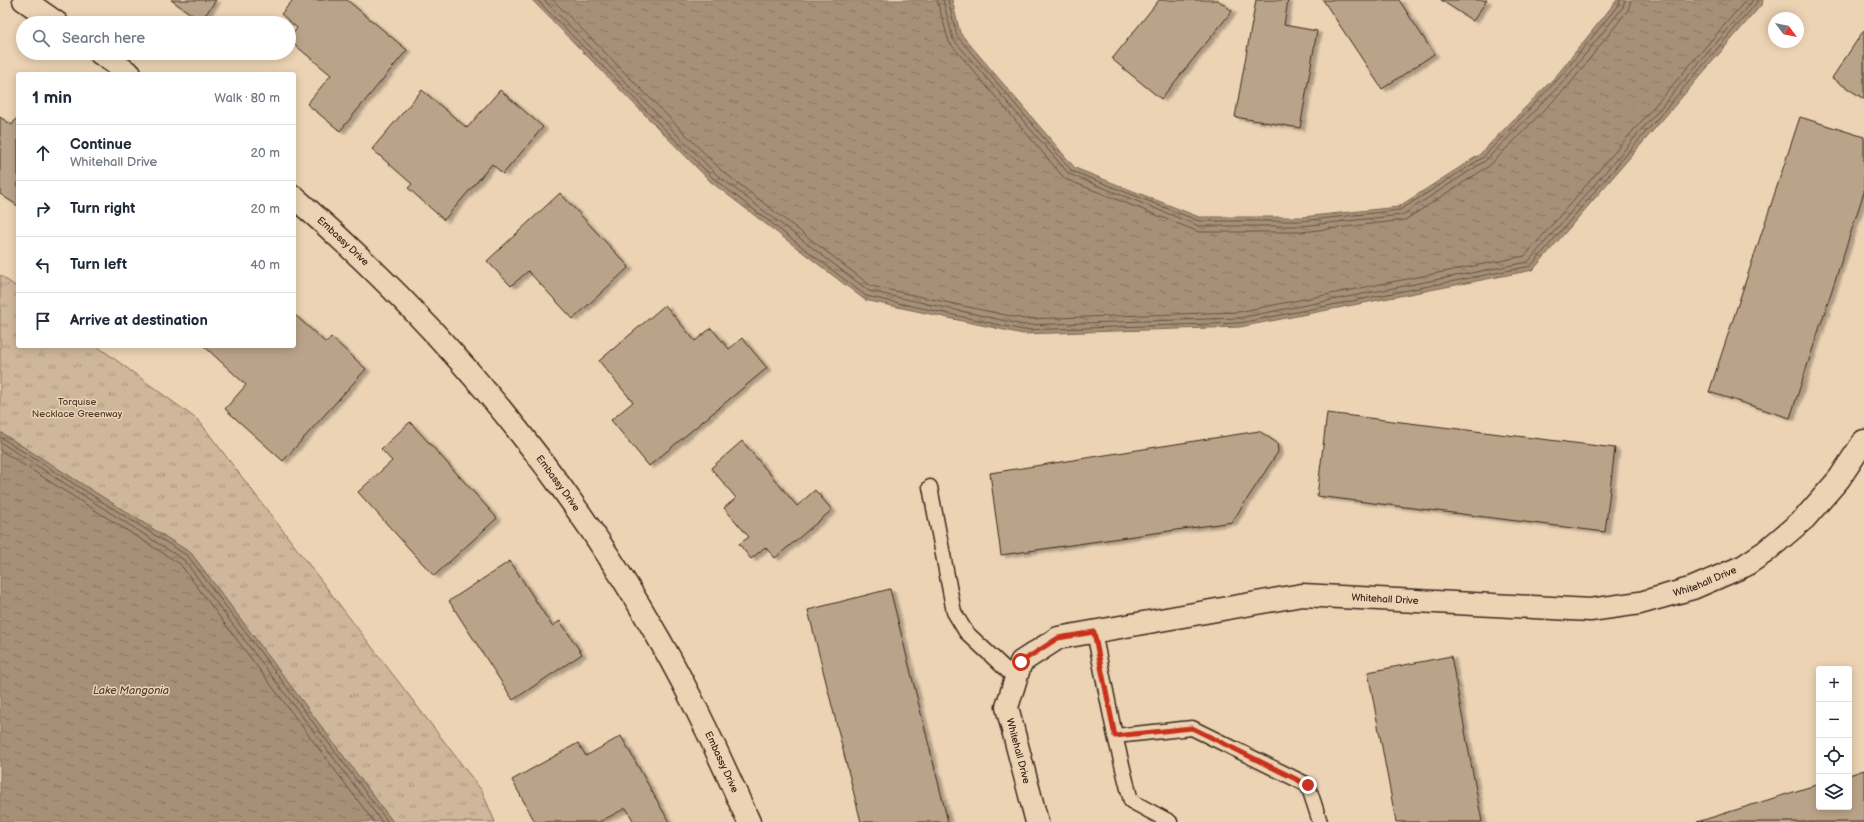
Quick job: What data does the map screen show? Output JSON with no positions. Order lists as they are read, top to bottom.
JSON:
{
  "streets": {
    "street": ["Embassy Drive", "Whitehall Drive"]
  },
  "water": ["Lake Mangonia"],
  "parks": ["Torquise Necklace Greenway"],
  "north": "bottom right",
  "page": {
    "search": "Search here",
    "heading": ["1 min", "Walk · 80 m"],
    "list": [
      ["Continue", "Whitehall Drive", "20 m"],
      ["Turn right", "20 m"],
      ["Turn left", "40 m"],
      "Arrive at destination"
    ],
    "map_buttons": ["+", "−"]
  }
}
